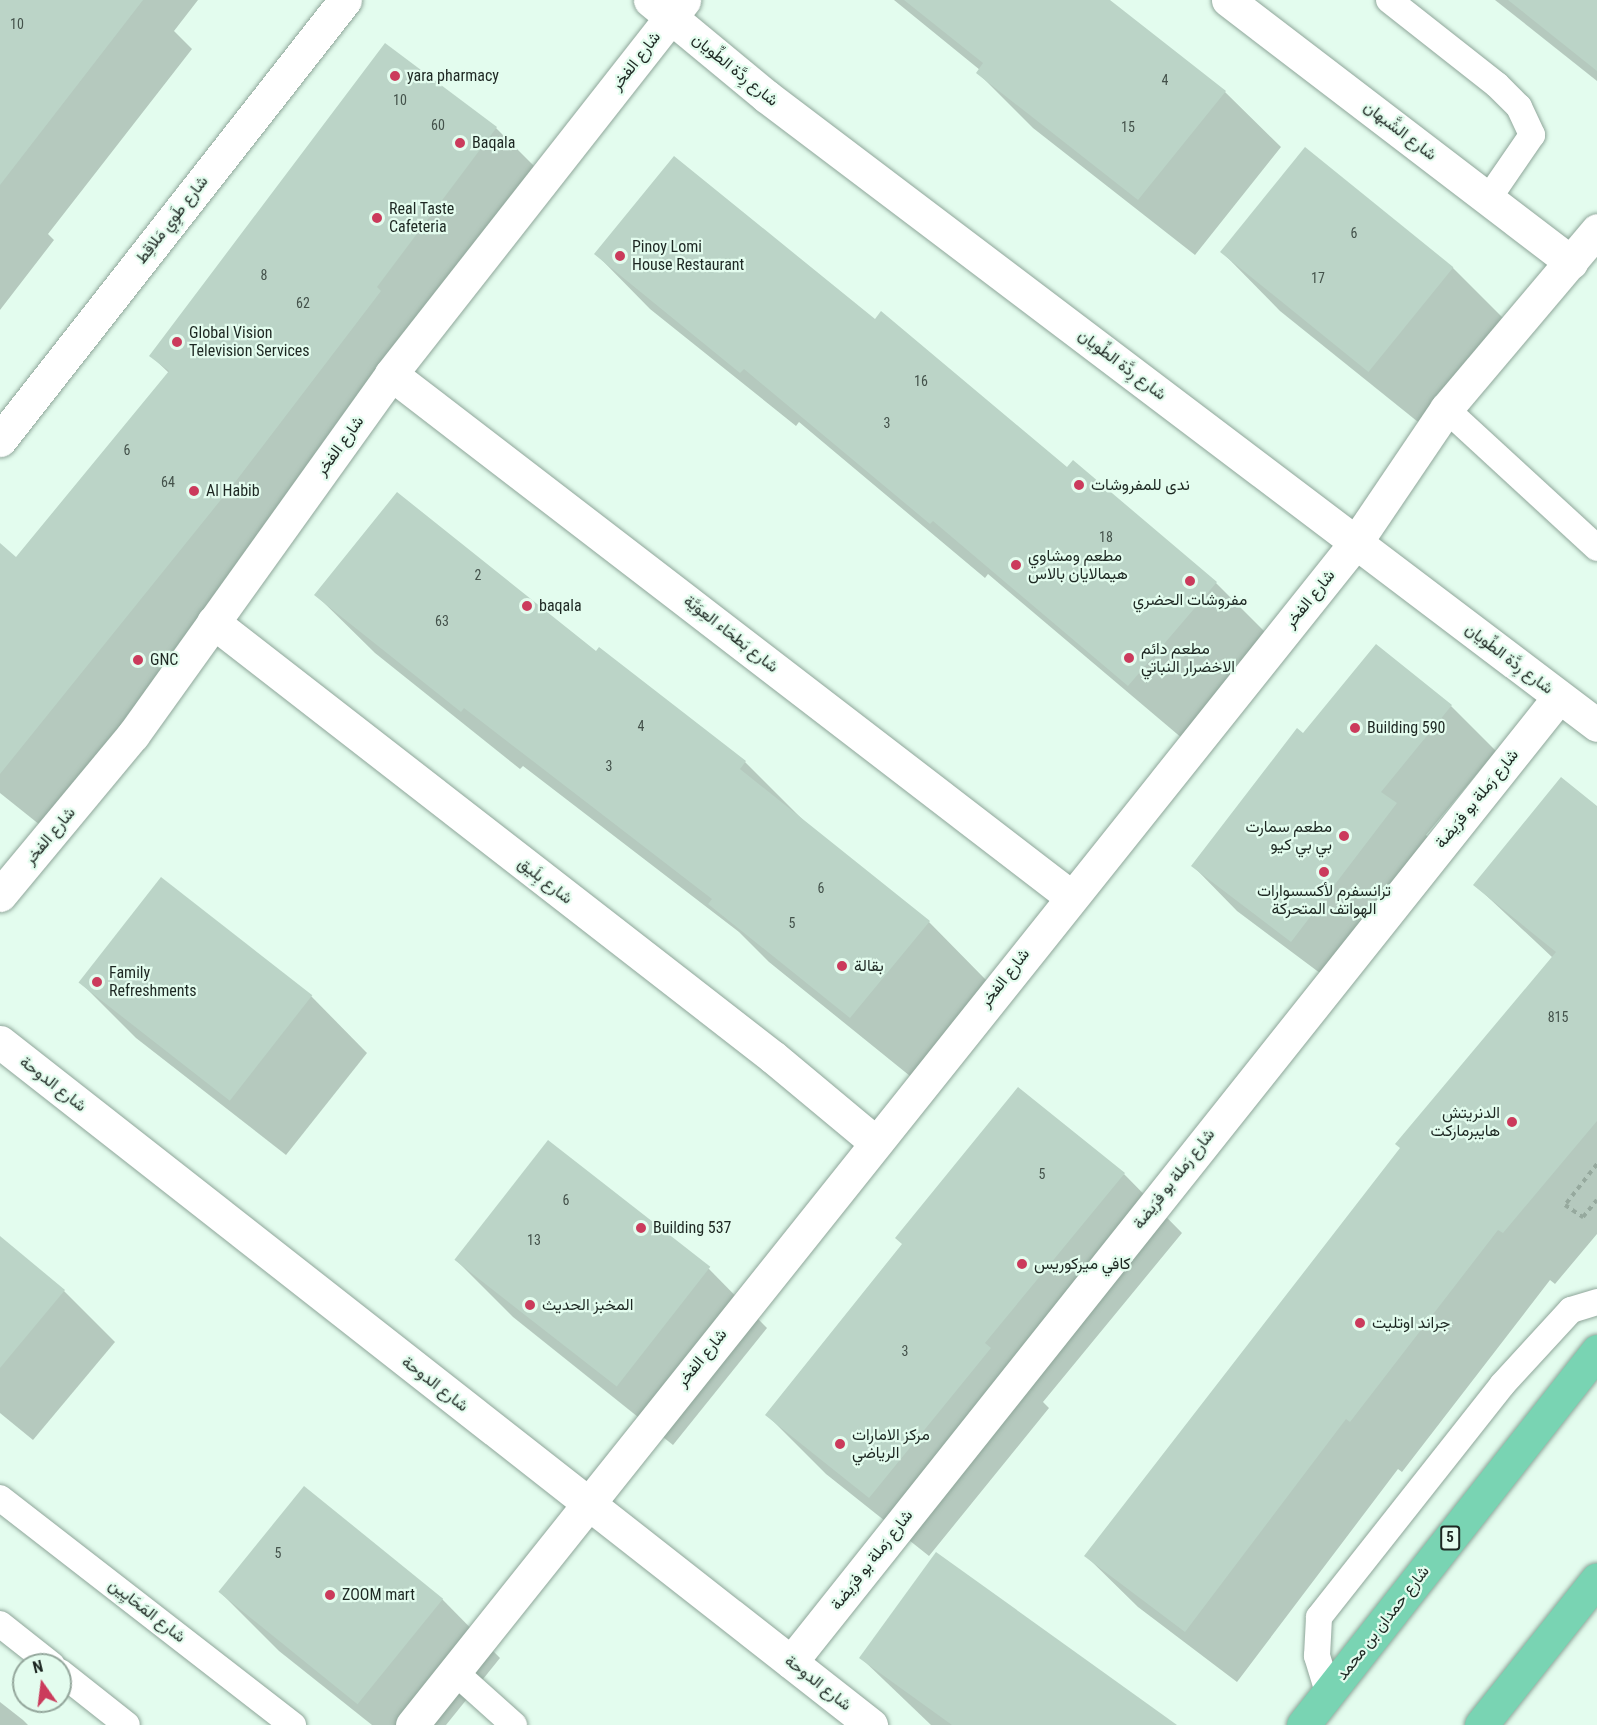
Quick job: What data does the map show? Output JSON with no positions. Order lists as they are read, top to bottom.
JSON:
{
  "streets": {
    "main road": ["5", "شارع حمدان بن محمد"],
    "street": [
      "شارع الفخر",
      "شارع رِدَّة الطِّويان",
      "شارع الشَّبهان",
      "شارع طَوِي مَلاقِط",
      "شارع بَطحَاء العِوَيَّة",
      "شارع رَملة بو فرَيضة",
      "شارع بِلَيق",
      "شارع الدوحة"
    ],
    "lane": ["شارع المَحَايِين"]
  },
  "crossings": [
    ["شارع الفخر", "شارع رِدَّة الطِّويان"],
    ["شارع الفخر", "شارع الشَّبهان"],
    ["شارع الفخر", "شارع بَطحَاء العِوَيَّة"],
    ["شارع الفخر", "شارع بِلَيق"],
    ["شارع الفخر", "شارع الدوحة"],
    ["شارع رِدَّة الطِّويان", "شارع رَملة بو فرَيضة"],
    ["شارع رَملة بو فرَيضة", "شارع الدوحة"]
  ],
  "places": [
    "yara pharmacy",
    "Baqala",
    "Real Taste Cafeteria",
    "Pinoy Lomi House Restaurant",
    "Global Vision Television Services",
    "ندى للمفروشات",
    "Al Habib",
    "مطعم ومشاوي هيمالايان بالاس",
    "مفروشات الحضري",
    "baqala",
    "مطعم دائم الاخضرار النباتي",
    "GNC",
    "Building 590",
    "مطعم سمارت بي بي كيو",
    "ترانسفرم لأكسسوارات الهواتف المتحركة",
    "بقالة",
    "Family Refreshments",
    "الدنريتش هايبرماركت",
    "Building 537",
    "كافي ميركوريس",
    "المخبز الحديث",
    "جراند اوتليت",
    "مركز الامارات الرياضي",
    "ZOOM mart"
  ],
  "house_numbers": [
    "10",
    "4",
    "10",
    "60",
    "15",
    "6",
    "8",
    "17",
    "62",
    "16",
    "3",
    "6",
    "64",
    "18",
    "2",
    "63",
    "4",
    "3",
    "6",
    "5",
    "815",
    "5",
    "6",
    "13",
    "3",
    "5"
  ],
  "north": "top"
}
